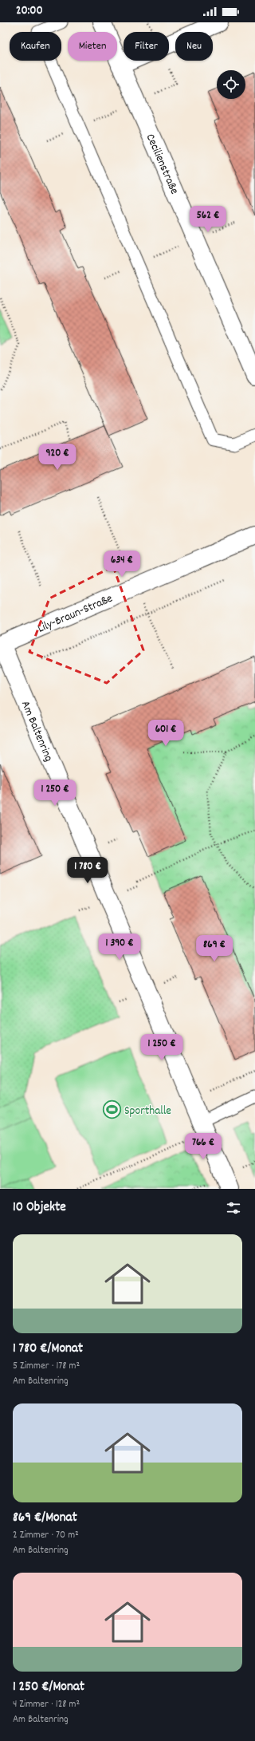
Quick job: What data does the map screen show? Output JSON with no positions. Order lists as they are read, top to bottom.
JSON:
{
  "streets": {
    "street": ["Cecilienstraße", "Lily-Braun-Straße", "Am Baltenring"]
  },
  "crossings": [
    ["Lily-Braun-Straße", "Am Baltenring"]
  ],
  "places": {
    "sports": ["Sporthalle"]
  },
  "page": {
    "status": "20:00",
    "chip": [
      "Kaufen",
      "Mieten",
      "Filter",
      "Neu"
    ],
    "price": [
      "562 €",
      "920 €",
      "634 €",
      "601 €",
      "1 250 €",
      "1 780 €",
      "1 390 €",
      "869 €",
      "1 250 €",
      "766 €"
    ],
    "heading": "10 Objekte",
    "list": [
      {
        "name": "1 780 €/Monat",
        "note": "5 Zimmer · 178 m² · Am Baltenring"
      },
      {
        "name": "869 €/Monat",
        "note": "2 Zimmer · 70 m² · Am Baltenring"
      },
      {
        "name": "1 250 €/Monat",
        "note": "4 Zimmer · 128 m² · Am Baltenring"
      }
    ]
  }
}
